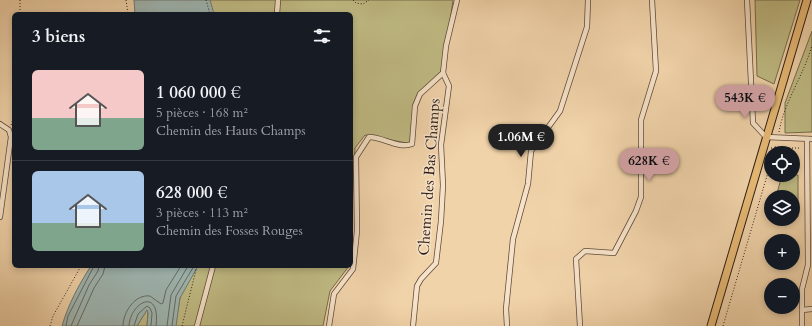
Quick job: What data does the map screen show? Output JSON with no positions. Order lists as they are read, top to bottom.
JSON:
{
  "streets": {
    "street": ["Chemin des Bas Champs"]
  },
  "page": {
    "heading": "3 biens",
    "list": [
      {
        "name": "1 060 000 €",
        "note": "5 pièces · 168 m² · Chemin des Hauts Champs"
      },
      {
        "name": "628 000 €",
        "note": "3 pièces · 113 m² · Chemin des Fosses Rouges"
      }
    ],
    "price": ["543K €", "1.06M €", "628K €"],
    "map_buttons": ["+", "−"]
  }
}
